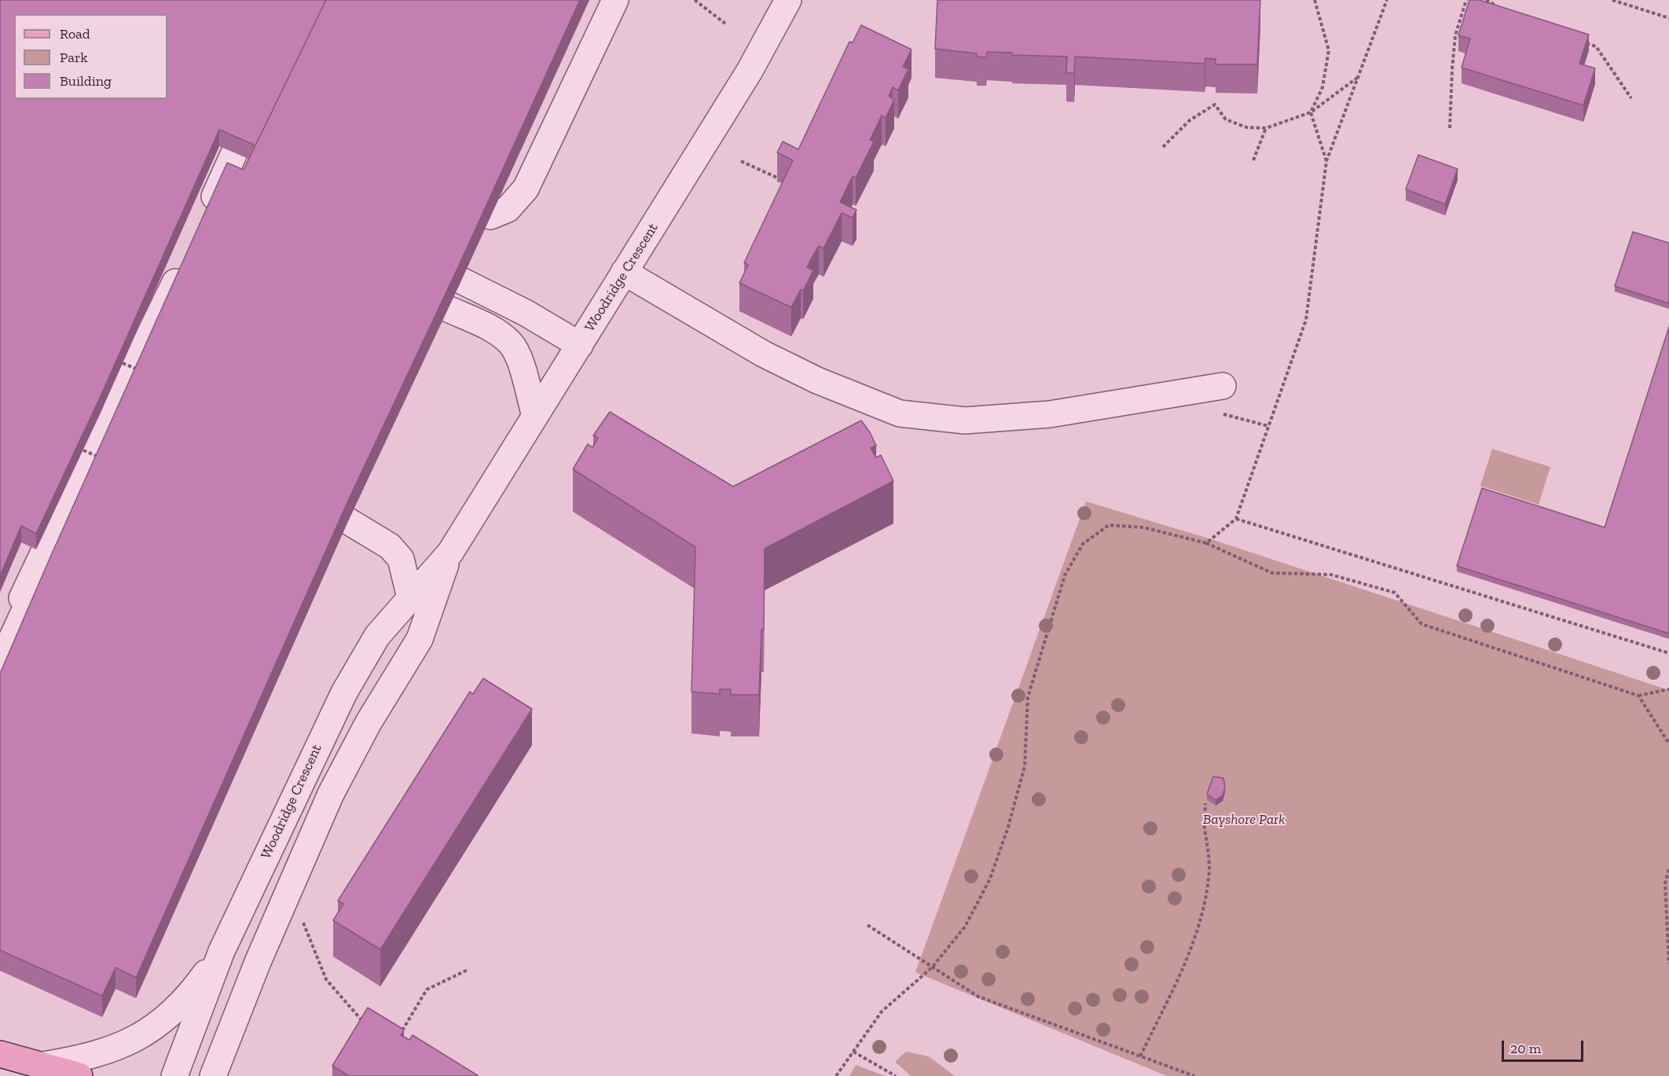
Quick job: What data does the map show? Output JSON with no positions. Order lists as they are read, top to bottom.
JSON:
{
  "streets": {
    "street": ["Woodridge Crescent"]
  },
  "parks": ["Bayshore Park"],
  "legend": ["Road", "Park", "Building"],
  "scale_bar": "20 m"
}
